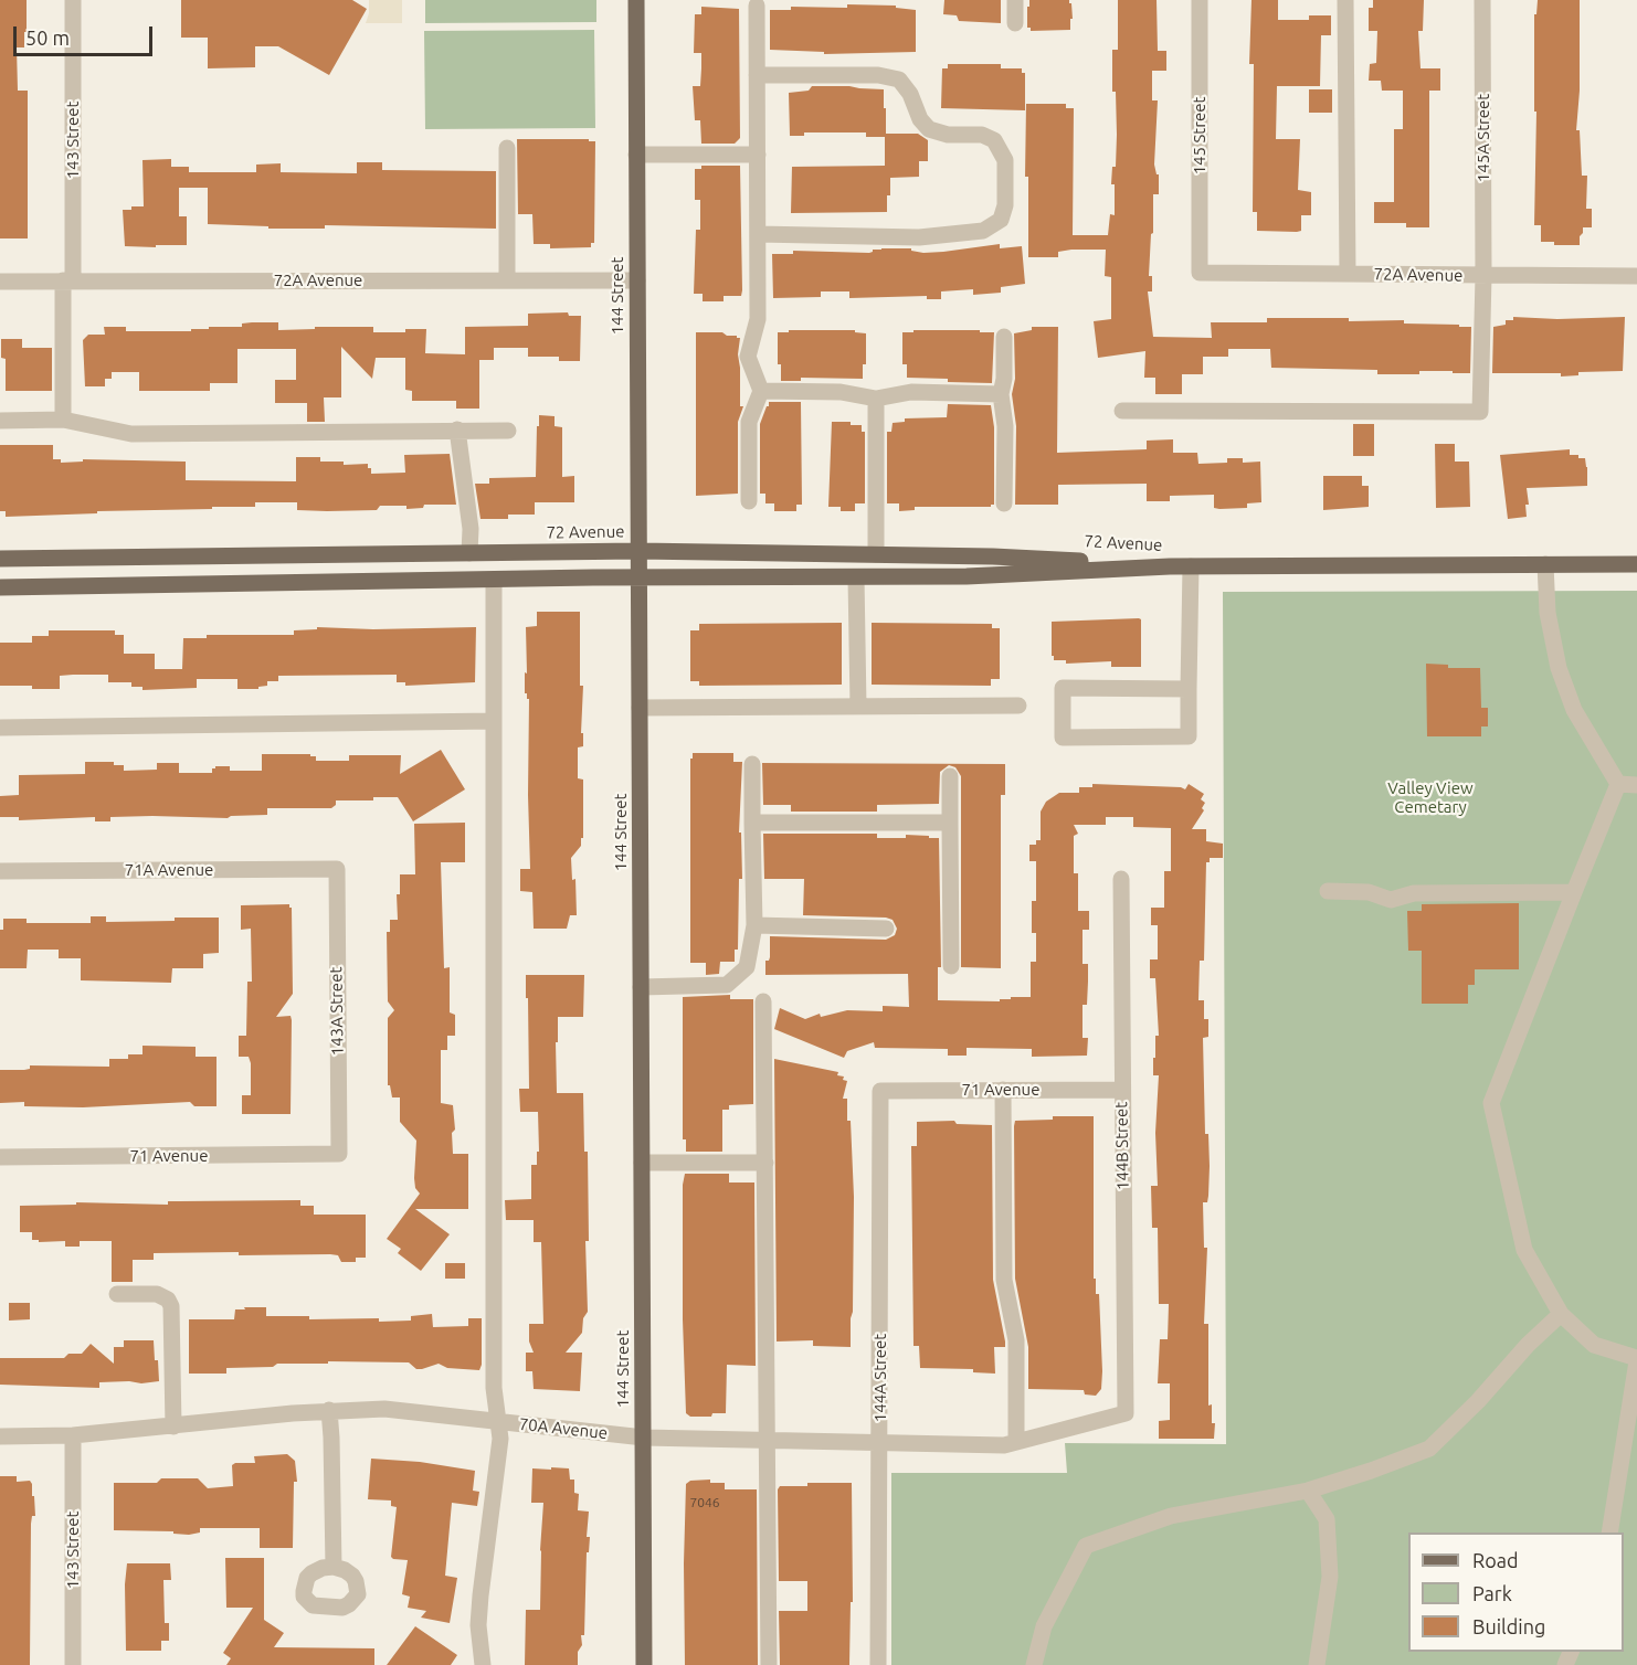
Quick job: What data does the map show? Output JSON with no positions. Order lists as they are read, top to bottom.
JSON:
{
  "streets": {
    "main road": ["144 Street", "72 Avenue"],
    "street": [
      "145 Street",
      "145A Street",
      "143 Street",
      "72A Avenue",
      "71A Avenue",
      "143A Street",
      "71 Avenue",
      "144B Street",
      "144A Street",
      "70A Avenue"
    ]
  },
  "crossings": [
    ["145 Street", "72A Avenue"],
    ["145A Street", "72A Avenue"],
    ["143 Street", "72A Avenue"],
    ["143 Street", "70A Avenue"],
    ["72A Avenue", "144 Street"],
    ["144 Street", "72 Avenue"],
    ["144 Street", "70A Avenue"],
    ["71A Avenue", "143A Street"],
    ["143A Street", "71 Avenue"],
    ["71 Avenue", "144B Street"],
    ["71 Avenue", "144A Street"],
    ["144B Street", "70A Avenue"],
    ["144A Street", "70A Avenue"]
  ],
  "parks": ["Valley View Cemetary"],
  "house_numbers": ["7046"],
  "legend": ["Road", "Park", "Building"],
  "scale_bar": "50 m"
}
